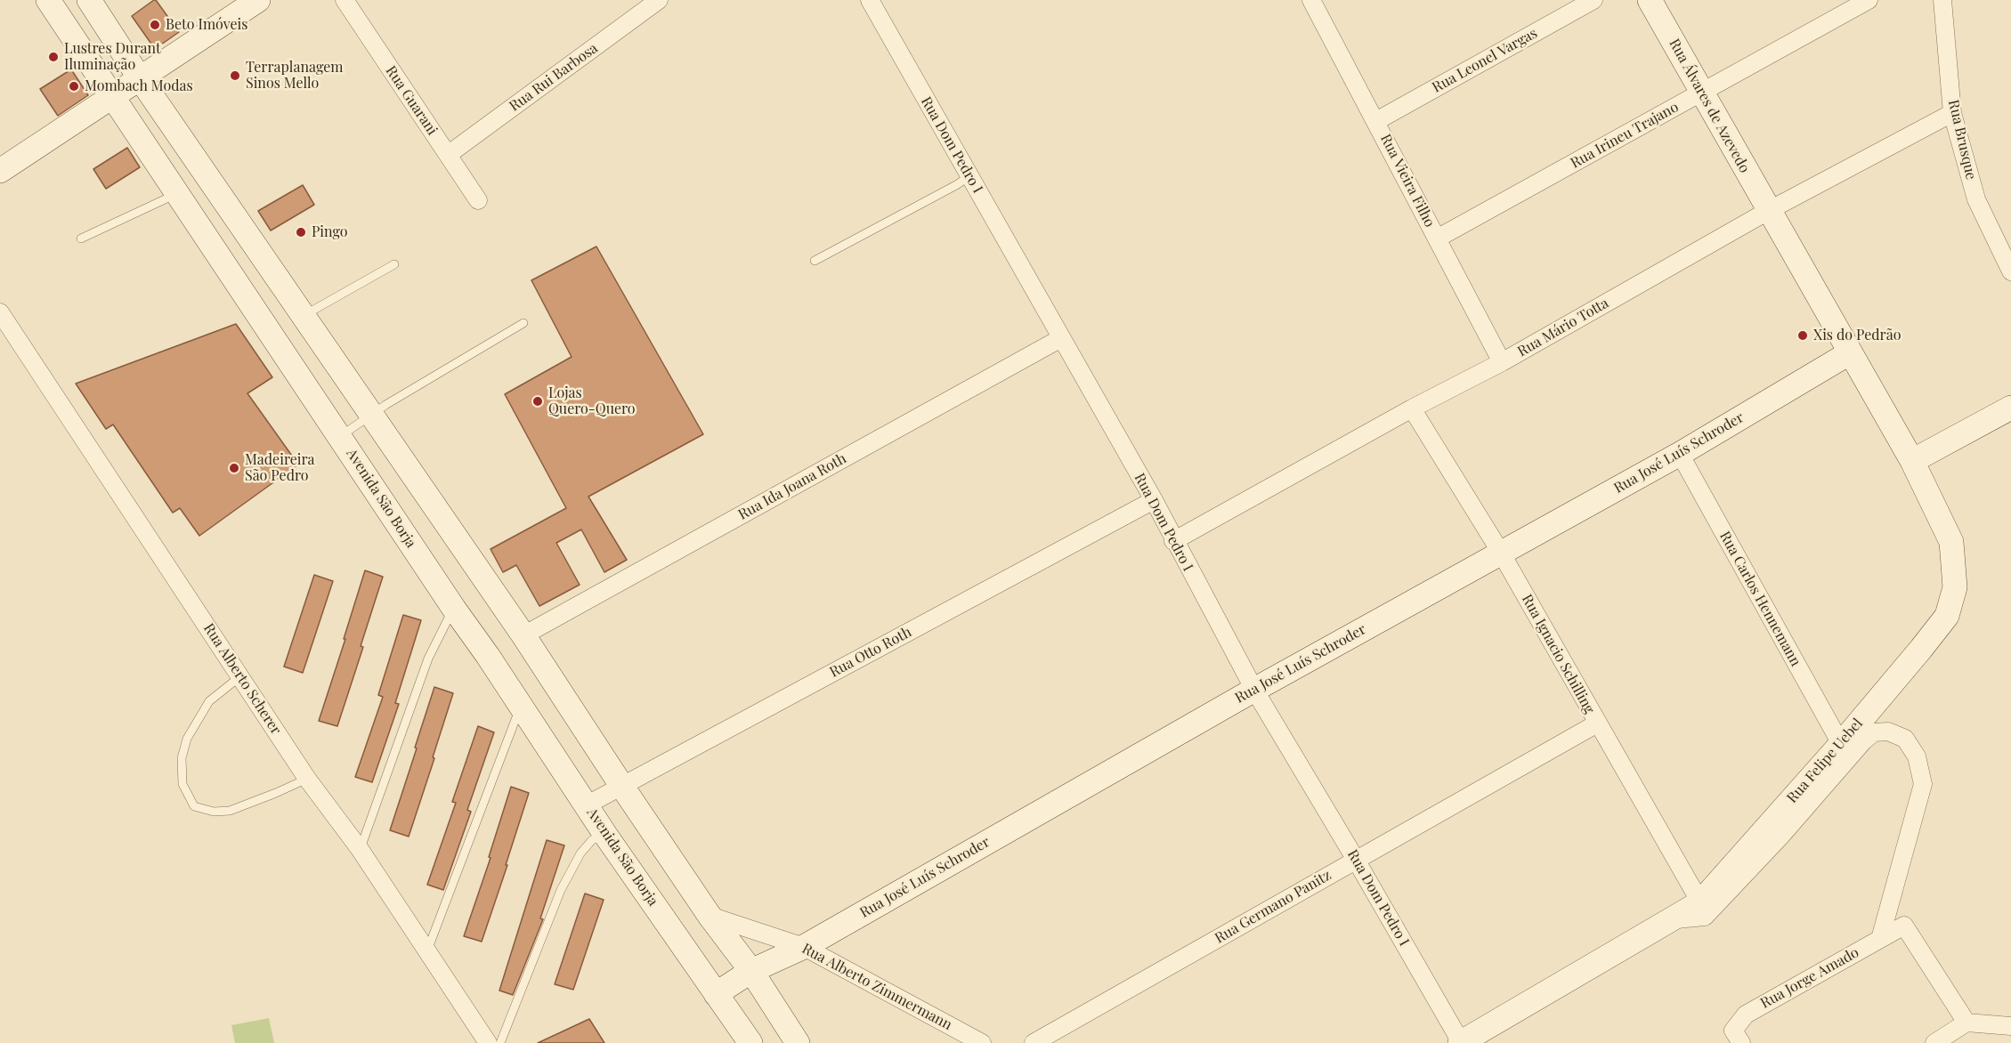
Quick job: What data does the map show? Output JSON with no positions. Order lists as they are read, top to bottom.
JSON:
{
  "streets": {
    "street": [
      "Rua Leonel Vargas",
      "Rua Rui Barbosa",
      "Rua Guarani",
      "Rua Álvares de Azevedo",
      "Rua Irineu Trajano",
      "Rua Brusque",
      "Rua Dom Pedro I",
      "Rua Vieira Filho",
      "Rua Mário Totta",
      "Rua José Luís Schroder",
      "Rua Ida Joana Roth",
      "Avenida São Borja",
      "Rua Carlos Hennemann",
      "Rua Otto Roth",
      "Rua Ignacio Schilling",
      "Rua Alberto Scherer",
      "Rua Felipe Uebel",
      "Rua Germano Panitz",
      "Rua Jorge Amado",
      "Rua Alberto Zimmermann"
    ]
  },
  "crossings": [
    ["Rua Leonel Vargas", "Rua Vieira Filho"],
    ["Rua Rui Barbosa", "Rua Guarani"],
    ["Rua Álvares de Azevedo", "Rua Irineu Trajano"],
    ["Rua Álvares de Azevedo", "Rua Mário Totta"],
    ["Rua Álvares de Azevedo", "Rua José Luís Schroder"],
    ["Rua Álvares de Azevedo", "Rua Felipe Uebel"],
    ["Rua Irineu Trajano", "Rua Vieira Filho"],
    ["Rua Brusque", "Rua Mário Totta"],
    ["Rua Dom Pedro I", "Rua Mário Totta"],
    ["Rua Dom Pedro I", "Rua José Luís Schroder"],
    ["Rua Dom Pedro I", "Rua Ida Joana Roth"],
    ["Rua Dom Pedro I", "Rua Otto Roth"],
    ["Rua Dom Pedro I", "Rua Felipe Uebel"],
    ["Rua Dom Pedro I", "Rua Germano Panitz"],
    ["Rua Vieira Filho", "Rua Mário Totta"],
    ["Rua Mário Totta", "Rua Ignacio Schilling"],
    ["Rua José Luís Schroder", "Rua Carlos Hennemann"],
    ["Rua José Luís Schroder", "Rua Ignacio Schilling"],
    ["Rua José Luís Schroder", "Rua Felipe Uebel"],
    ["Rua José Luís Schroder", "Rua Alberto Zimmermann"],
    ["Avenida São Borja", "Rua Otto Roth"],
    ["Rua Carlos Hennemann", "Rua Felipe Uebel"],
    ["Rua Ignacio Schilling", "Rua Felipe Uebel"],
    ["Rua Ignacio Schilling", "Rua Germano Panitz"]
  ],
  "places": [
    "Beto Imóveis",
    "Lustres Durant Iluminação",
    "Terraplanagem Sinos Mello",
    "Mombach Modas",
    "Pingo",
    "Xis do Pedrão",
    "Lojas Quero-Quero",
    "Madeireira São Pedro"
  ]
}
